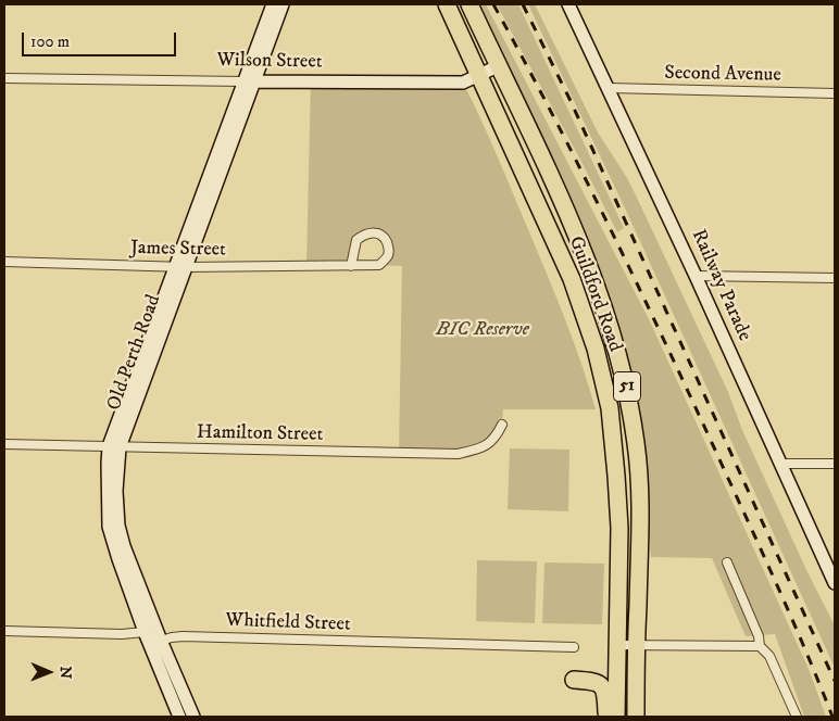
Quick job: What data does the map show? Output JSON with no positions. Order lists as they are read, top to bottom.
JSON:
{
  "streets": {
    "highway": ["Guildford Road", "51"],
    "street": [
      "Wilson Street",
      "Second Avenue",
      "James Street",
      "Railway Parade",
      "Old Perth Road",
      "Hamilton Street",
      "Whitfield Street"
    ]
  },
  "crossings": [
    ["Wilson Street", "Guildford Road"],
    ["Wilson Street", "Old Perth Road"],
    ["Second Avenue", "Railway Parade"],
    ["James Street", "Old Perth Road"],
    ["Old Perth Road", "Hamilton Street"],
    ["Old Perth Road", "Whitfield Street"]
  ],
  "parks": ["BIC Reserve"],
  "scale_bar": "100 m",
  "north": "right"
}
